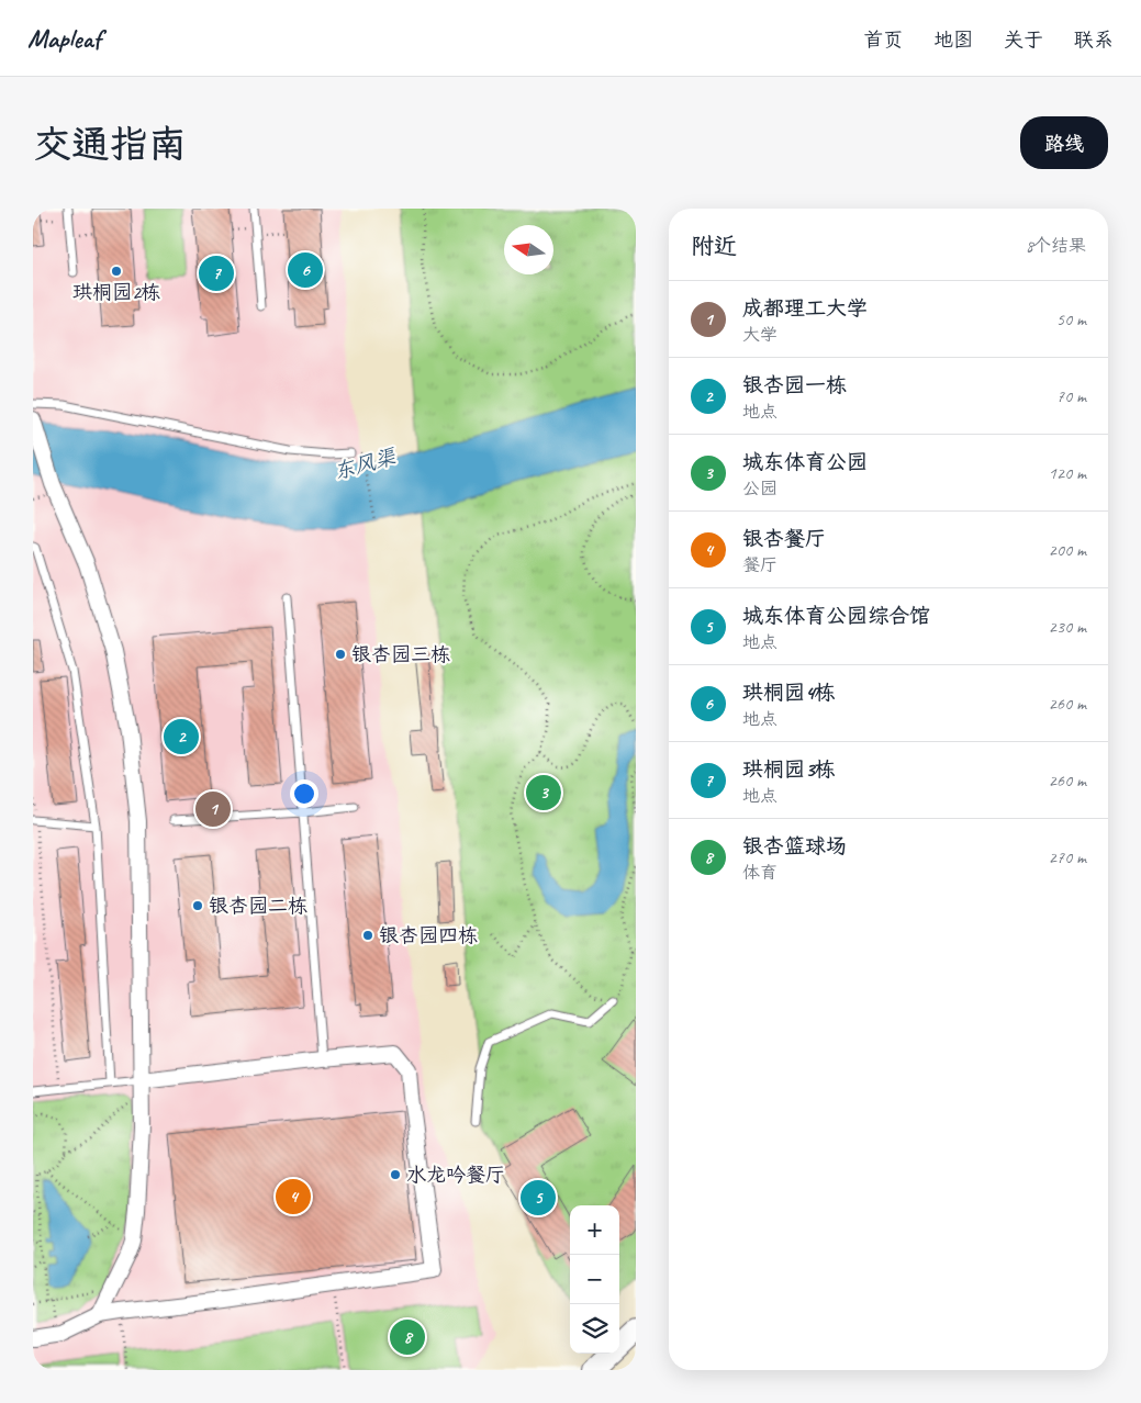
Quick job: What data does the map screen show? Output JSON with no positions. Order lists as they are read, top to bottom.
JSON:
{
  "water": ["东风渠"],
  "places": [
    "珙桐园2栋",
    "银杏园三栋",
    "银杏园二栋",
    "银杏园四栋",
    "水龙吟餐厅"
  ],
  "north": "left",
  "page": {
    "header": "Mapleaf",
    "nav": [
      "首页",
      "地图",
      "关于",
      "联系"
    ],
    "buttons": "路线",
    "title": "交通指南",
    "heading": ["附近", "8个结果"],
    "pins": [
      "6",
      "7",
      "2",
      "3",
      "1",
      "4",
      "5",
      "8"
    ],
    "list": [
      {
        "mark": "1",
        "name": "成都理工大学",
        "note": "大学",
        "value": "50 m"
      },
      {
        "mark": "2",
        "name": "银杏园一栋",
        "note": "地点",
        "value": "70 m"
      },
      {
        "mark": "3",
        "name": "城东体育公园",
        "note": "公园",
        "value": "120 m"
      },
      {
        "mark": "4",
        "name": "银杏餐厅",
        "note": "餐厅",
        "value": "200 m"
      },
      {
        "mark": "5",
        "name": "城东体育公园综合馆",
        "note": "地点",
        "value": "230 m"
      },
      {
        "mark": "6",
        "name": "珙桐园4栋",
        "note": "地点",
        "value": "260 m"
      },
      {
        "mark": "7",
        "name": "珙桐园3栋",
        "note": "地点",
        "value": "260 m"
      },
      {
        "mark": "8",
        "name": "银杏篮球场",
        "note": "体育",
        "value": "270 m"
      }
    ],
    "map_buttons": ["+", "−"]
  }
}
